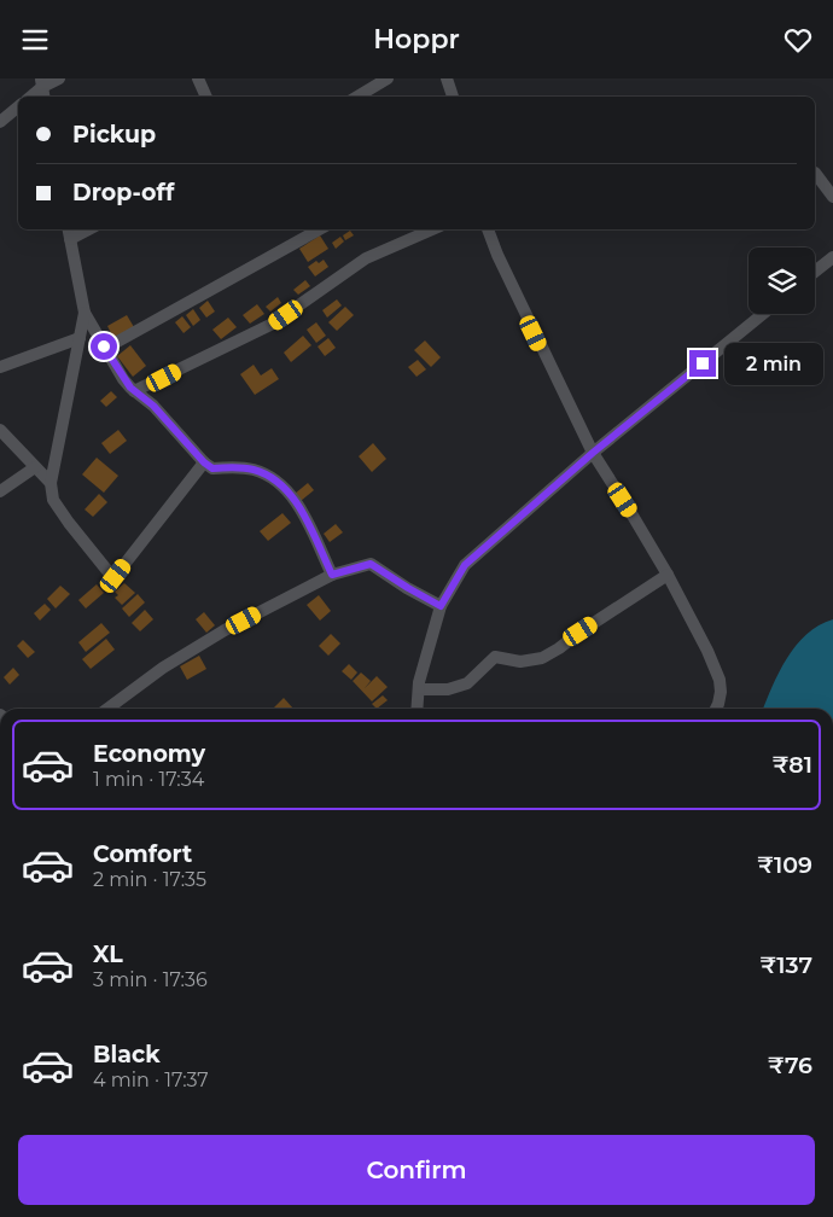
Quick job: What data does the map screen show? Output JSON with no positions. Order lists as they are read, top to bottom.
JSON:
{
  "page": {
    "header": "Hoppr",
    "banner": ["Pickup", "Drop-off"],
    "bubble": "2 min",
    "list": [
      {
        "name": "Economy",
        "note": "1 min · 17:34",
        "value": "₹81"
      },
      {
        "name": "Comfort",
        "note": "2 min · 17:35",
        "value": "₹109"
      },
      {
        "name": "XL",
        "note": "3 min · 17:36",
        "value": "₹137"
      },
      {
        "name": "Black",
        "note": "4 min · 17:37",
        "value": "₹76"
      }
    ],
    "buttons": "Confirm"
  }
}
